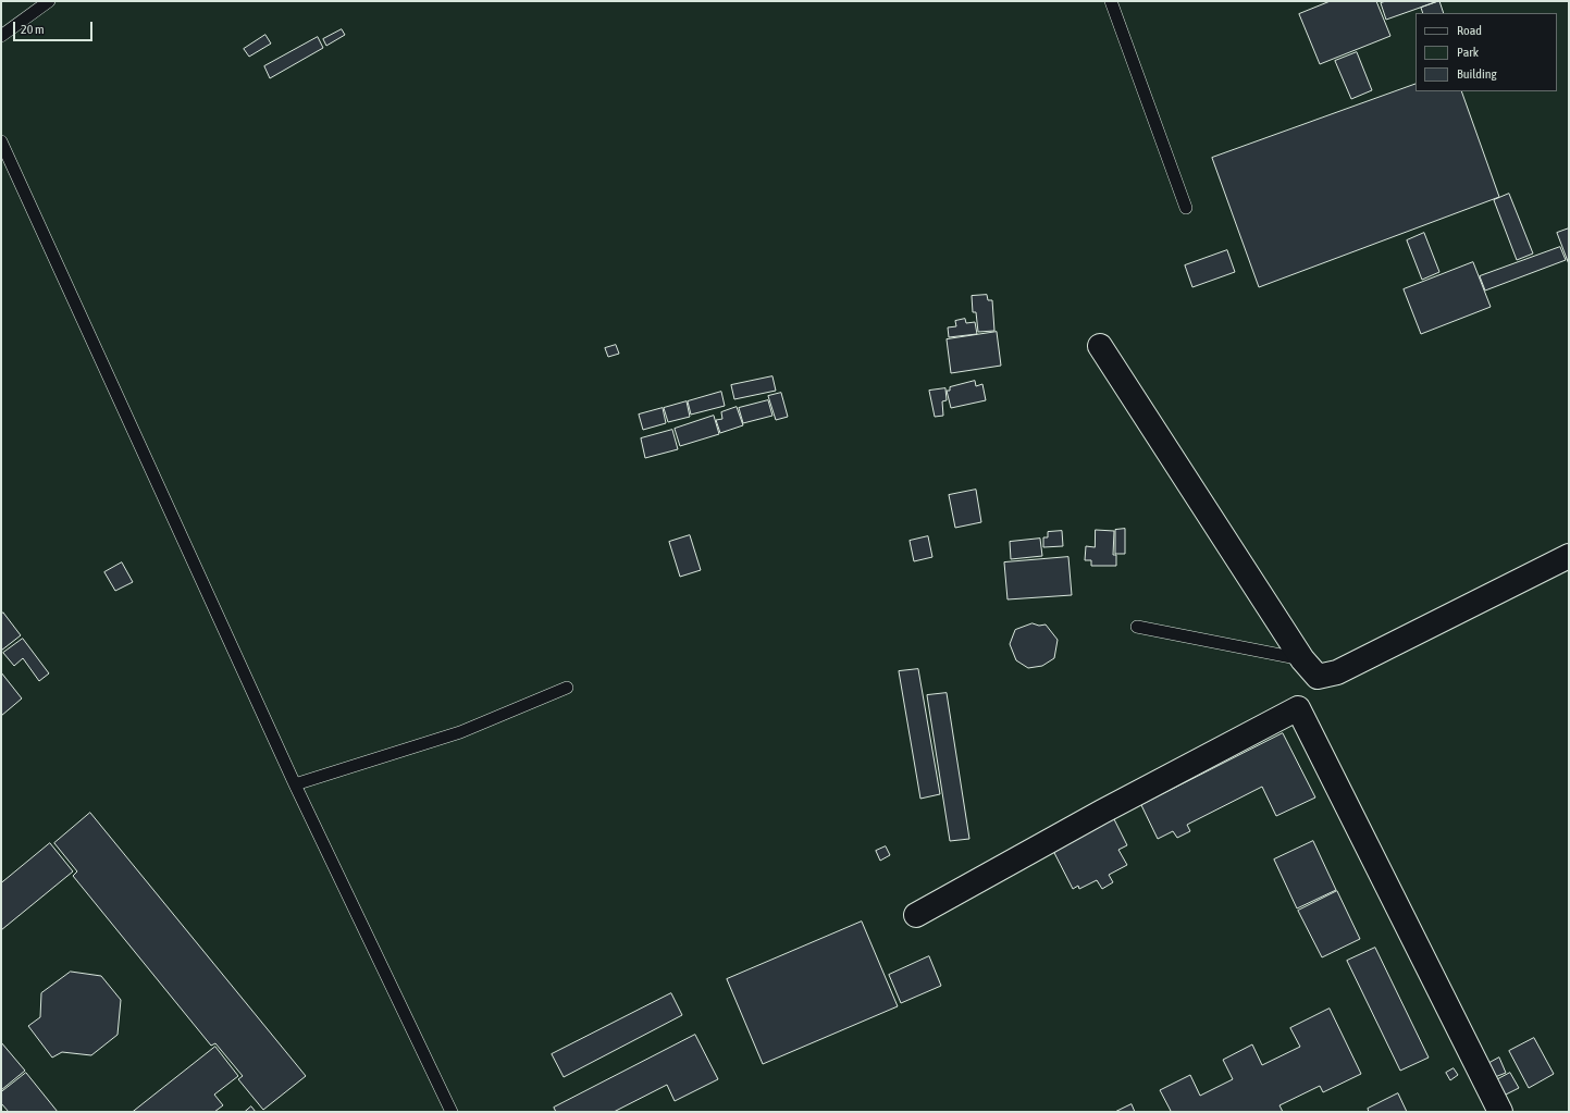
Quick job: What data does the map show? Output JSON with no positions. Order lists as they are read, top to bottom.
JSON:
{
  "legend": ["Road", "Park", "Building"],
  "scale_bar": "20 m"
}
